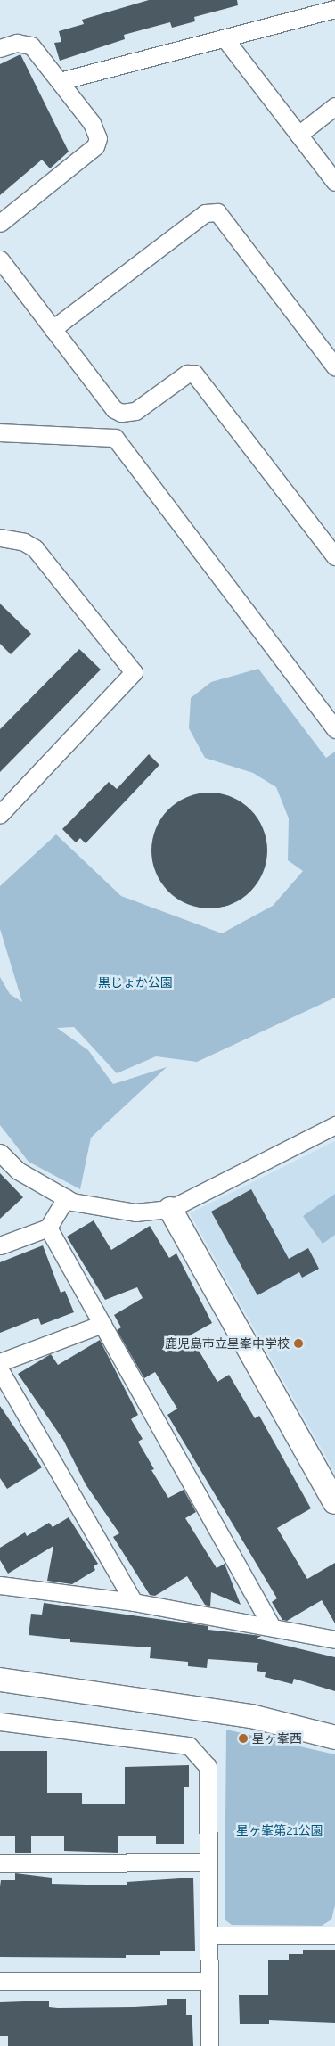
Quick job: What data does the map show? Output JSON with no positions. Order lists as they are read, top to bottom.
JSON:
{
  "parks": ["黒じょか公園", "星ヶ峯第21公園"],
  "places": ["鹿児島市立星峯中学校", "星ヶ峯西"]
}
